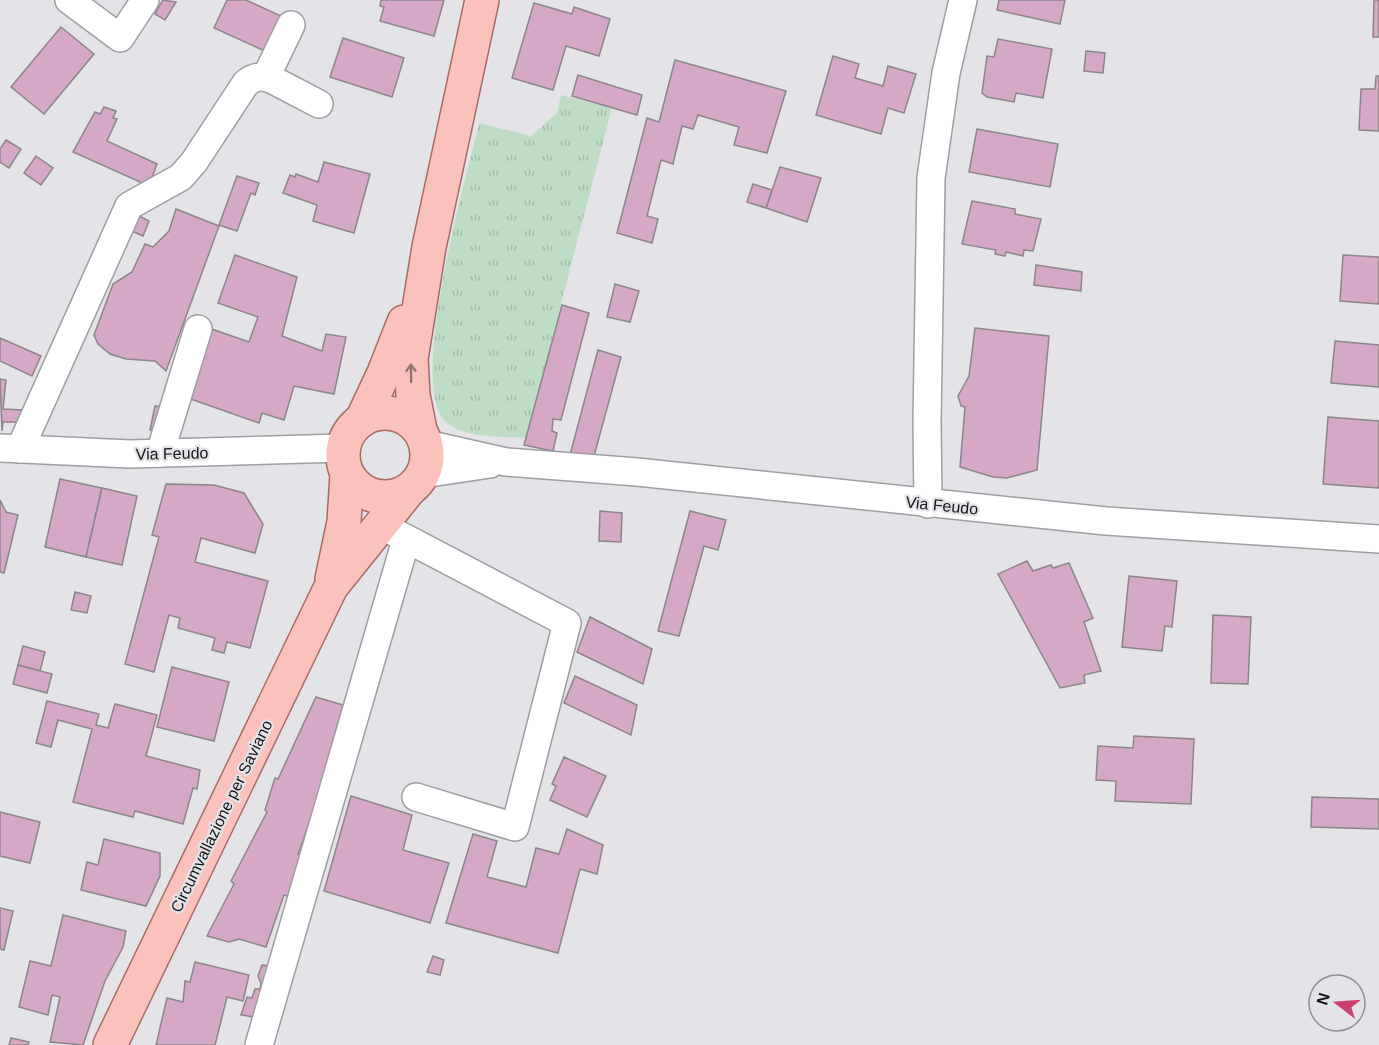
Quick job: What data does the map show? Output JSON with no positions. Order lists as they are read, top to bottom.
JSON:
{
  "streets": {
    "main road": ["Circumvallazione per Saviano"],
    "street": ["Via Feudo"]
  },
  "crossings": [
    ["Via Feudo", "Circumvallazione per Saviano"]
  ],
  "north": "left"
}
